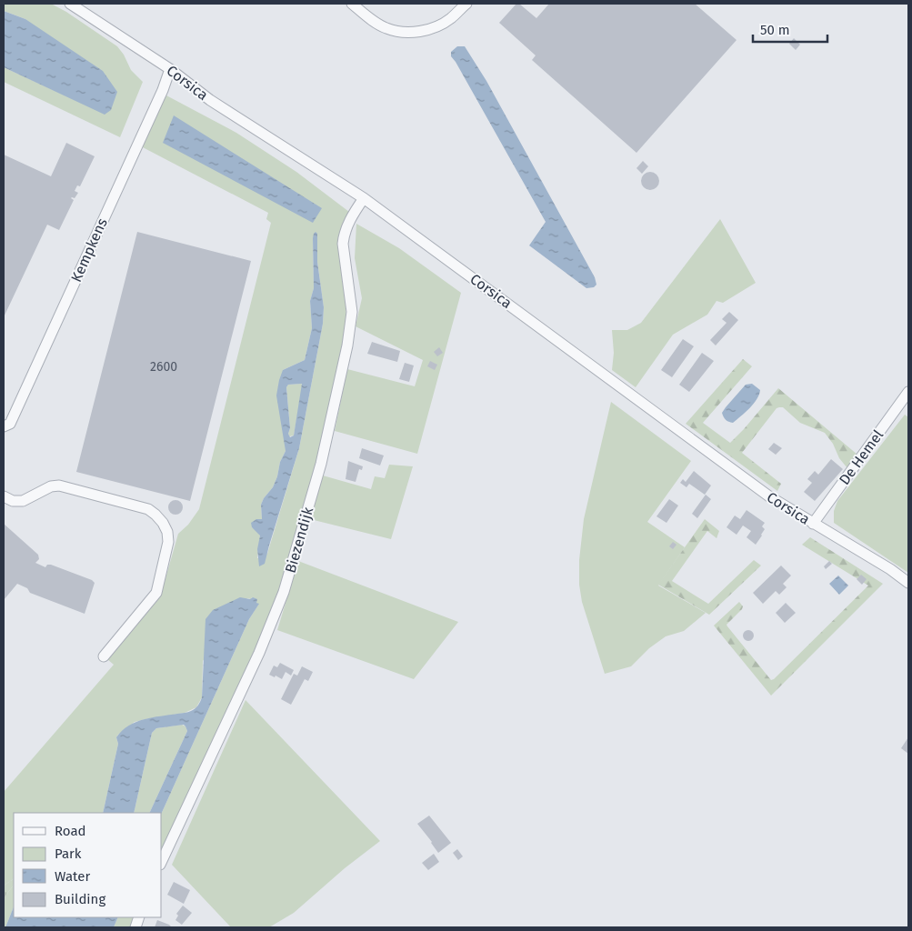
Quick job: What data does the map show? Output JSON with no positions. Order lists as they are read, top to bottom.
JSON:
{
  "streets": {
    "street": [
      "Corsica",
      "Kempkens",
      "De Hemel",
      "Biezendijk"
    ]
  },
  "crossings": [
    ["Corsica", "Kempkens"],
    ["Corsica", "De Hemel"],
    ["Corsica", "Biezendijk"]
  ],
  "house_numbers": ["2600"],
  "legend": [
    "Road",
    "Park",
    "Water",
    "Building"
  ],
  "scale_bar": "50 m"
}
